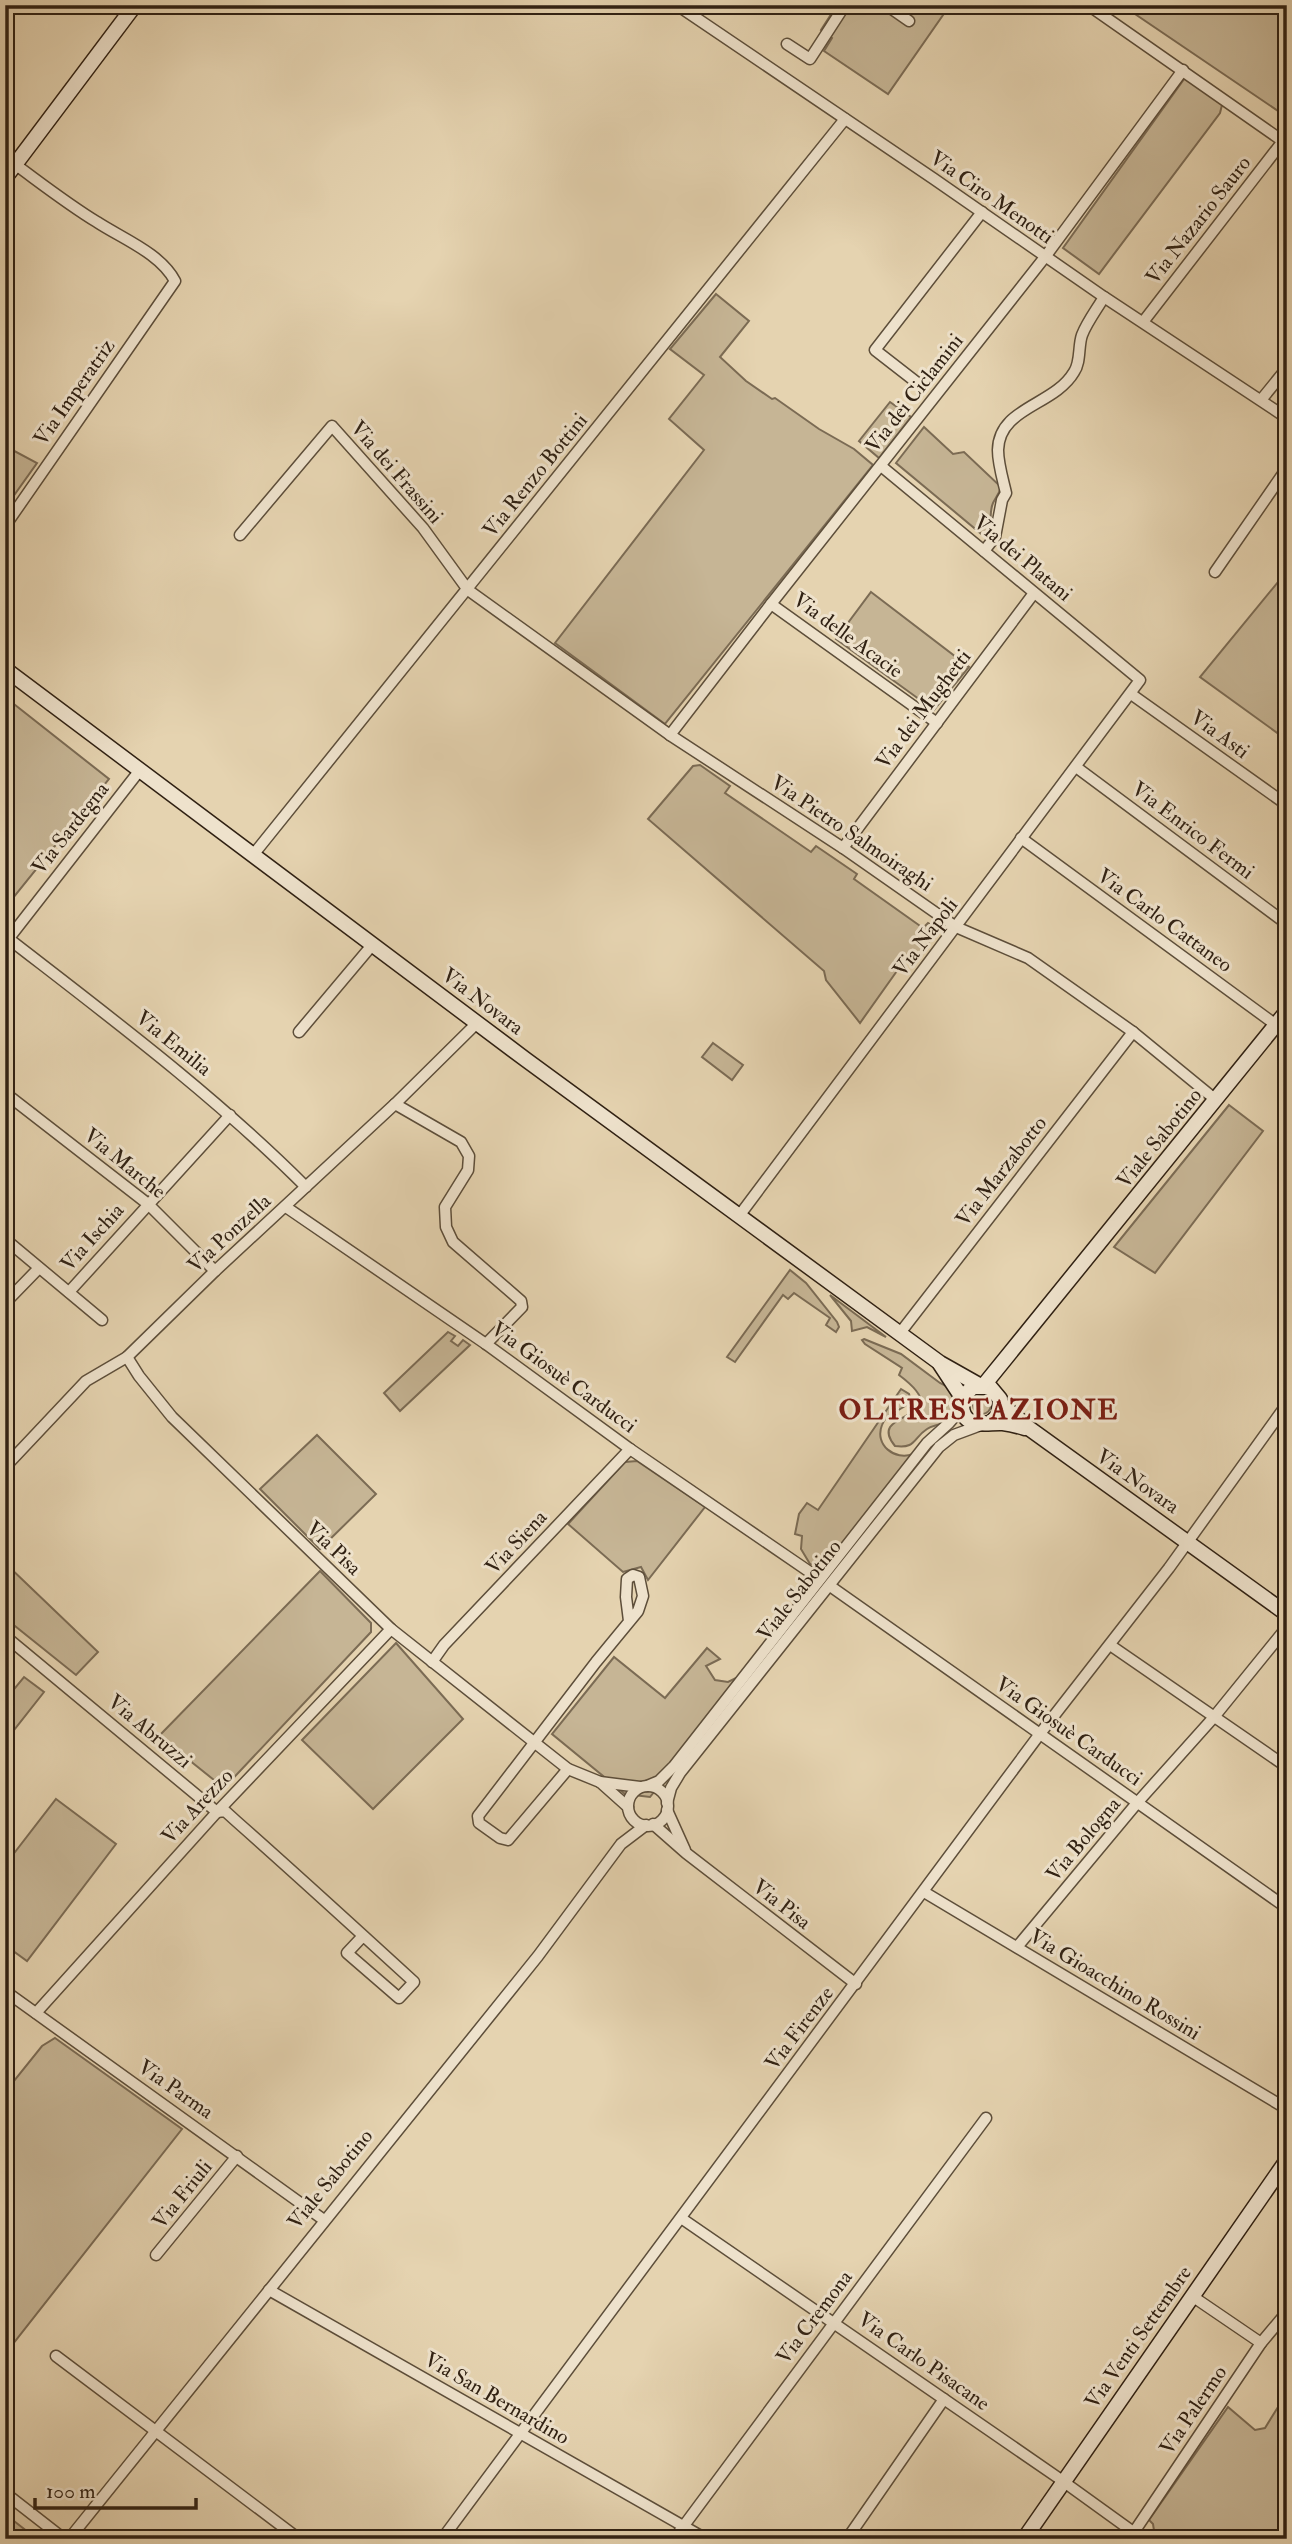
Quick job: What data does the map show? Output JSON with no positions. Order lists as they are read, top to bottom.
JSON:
{
  "streets": {
    "street": [
      "Via Ciro Menotti",
      "Via Nazario Sauro",
      "Via Imperatriz",
      "Via dei Ciclamini",
      "Via dei Frassini",
      "Via Renzo Bottini",
      "Via dei Platani",
      "Via delle Acacie",
      "Via dei Mughetti",
      "Via Asti",
      "Via Sardegna",
      "Via Enrico Fermi",
      "Via Pietro Salmoiraghi",
      "Via Carlo Cattaneo",
      "Via Napoli",
      "Via Novara",
      "Via Emilia",
      "Viale Sabotino",
      "Via Marche",
      "Via Marzabotto",
      "Via Ponzella",
      "Via Ischia",
      "Via Giosuè Carducci",
      "Via Siena",
      "Via Pisa",
      "Via Abruzzi",
      "Via Arezzo",
      "Via Bologna",
      "Via Gioacchino Rossini",
      "Via Firenze",
      "Via Parma",
      "Via Friuli",
      "Via Cremona",
      "Via Venti Settembre",
      "Via Carlo Pisacane",
      "Via San Bernardino",
      "Via Palermo"
    ]
  },
  "crossings": [
    ["Via Ciro Menotti", "Via Nazario Sauro"],
    ["Via Ciro Menotti", "Via dei Ciclamini"],
    ["Via Ciro Menotti", "Via Renzo Bottini"],
    ["Via Nazario Sauro", "Via dei Ciclamini"],
    ["Via dei Ciclamini", "Via dei Platani"],
    ["Via dei Ciclamini", "Via delle Acacie"],
    ["Via dei Ciclamini", "Via Pietro Salmoiraghi"],
    ["Via dei Frassini", "Via Renzo Bottini"],
    ["Via dei Frassini", "Via Pietro Salmoiraghi"],
    ["Via Renzo Bottini", "Via Pietro Salmoiraghi"],
    ["Via Renzo Bottini", "Via Novara"],
    ["Via dei Platani", "Via dei Mughetti"],
    ["Via dei Platani", "Via Napoli"],
    ["Via delle Acacie", "Via dei Mughetti"],
    ["Via dei Mughetti", "Via Pietro Salmoiraghi"],
    ["Via Asti", "Via Napoli"],
    ["Via Sardegna", "Via Novara"],
    ["Via Sardegna", "Via Emilia"],
    ["Via Enrico Fermi", "Via Napoli"],
    ["Via Pietro Salmoiraghi", "Via Napoli"],
    ["Via Pietro Salmoiraghi", "Viale Sabotino"],
    ["Via Pietro Salmoiraghi", "Via Marzabotto"],
    ["Via Carlo Cattaneo", "Via Napoli"],
    ["Via Carlo Cattaneo", "Viale Sabotino"],
    ["Via Napoli", "Via Novara"],
    ["Via Novara", "Viale Sabotino"],
    ["Via Novara", "Via Marzabotto"],
    ["Via Novara", "Via Ponzella"],
    ["Via Novara", "Via Firenze"],
    ["Via Emilia", "Via Ponzella"],
    ["Via Emilia", "Via Ischia"],
    ["Viale Sabotino", "Via Giosuè Carducci"],
    ["Viale Sabotino", "Via Pisa"],
    ["Viale Sabotino", "Via Parma"],
    ["Viale Sabotino", "Via San Bernardino"],
    ["Via Marche", "Via Ponzella"],
    ["Via Marche", "Via Ischia"],
    ["Via Ponzella", "Via Giosuè Carducci"],
    ["Via Ponzella", "Via Pisa"],
    ["Via Giosuè Carducci", "Via Siena"],
    ["Via Giosuè Carducci", "Via Bologna"],
    ["Via Giosuè Carducci", "Via Firenze"],
    ["Via Siena", "Via Pisa"],
    ["Via Pisa", "Via Arezzo"],
    ["Via Pisa", "Via Firenze"],
    ["Via Abruzzi", "Via Arezzo"],
    ["Via Arezzo", "Via Parma"],
    ["Via Bologna", "Via Gioacchino Rossini"],
    ["Via Gioacchino Rossini", "Via Firenze"],
    ["Via Firenze", "Via Carlo Pisacane"],
    ["Via Firenze", "Via San Bernardino"],
    ["Via Parma", "Via Friuli"],
    ["Via Cremona", "Via Carlo Pisacane"],
    ["Via Cremona", "Via San Bernardino"],
    ["Via Venti Settembre", "Via Carlo Pisacane"],
    ["Via Carlo Pisacane", "Via Palermo"]
  ],
  "districts": ["OLTRESTAZIONE"],
  "scale_bar": "100 m"
}
